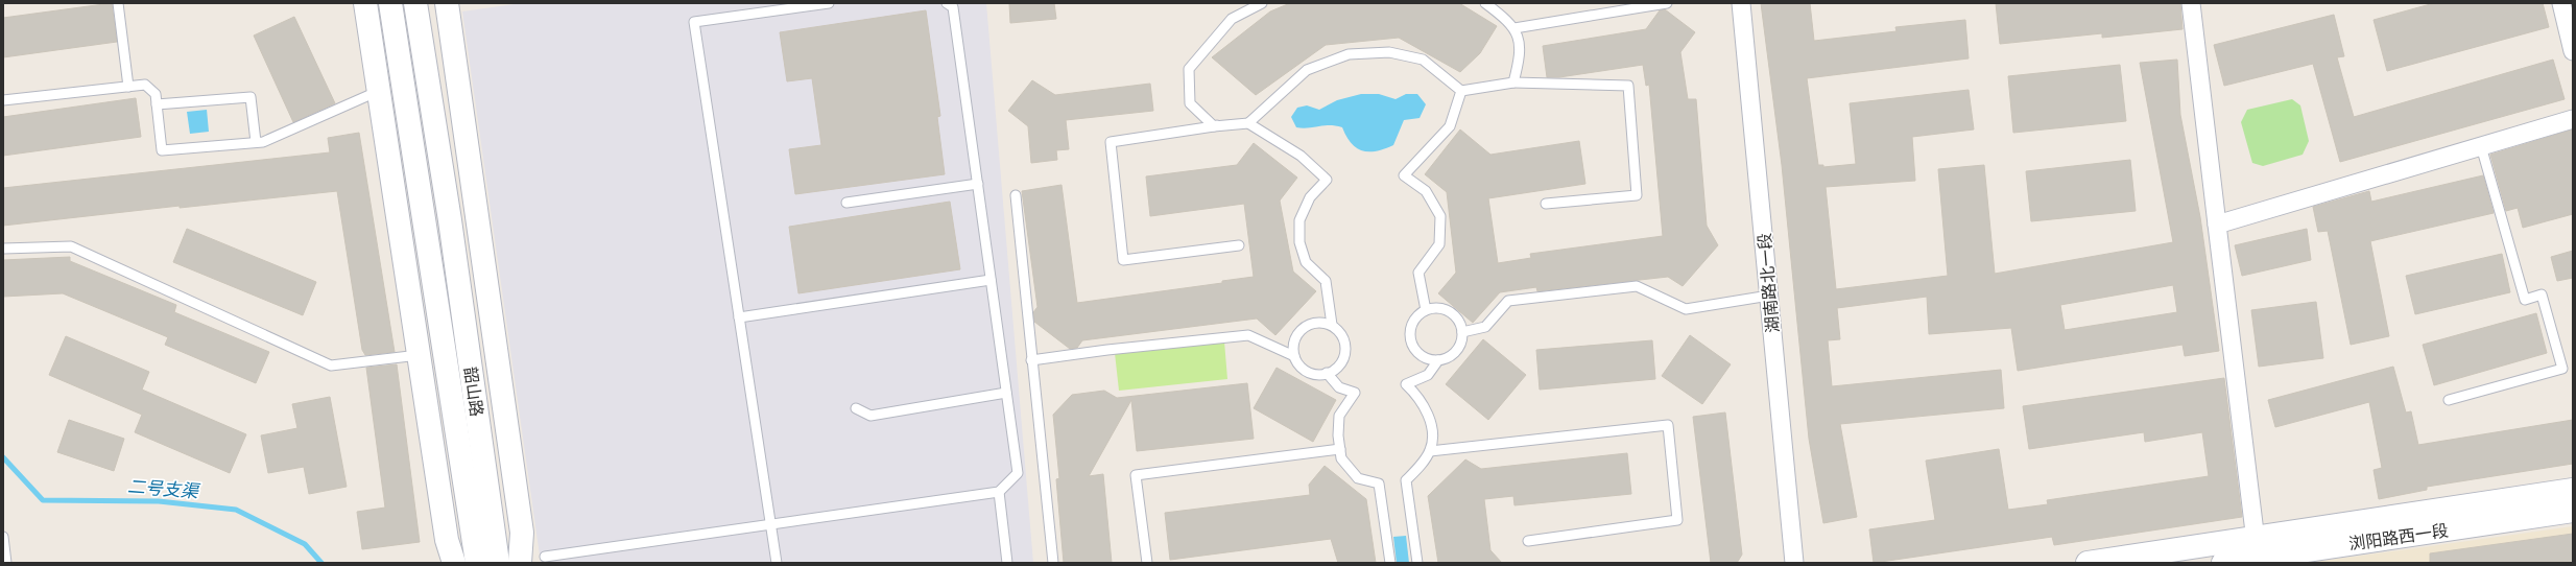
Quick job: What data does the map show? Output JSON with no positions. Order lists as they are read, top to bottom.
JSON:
{
  "streets": {
    "street": ["湖南路北一段", "韶山路", "浏阳路西一段"]
  },
  "water": ["二号支渠"]
}
